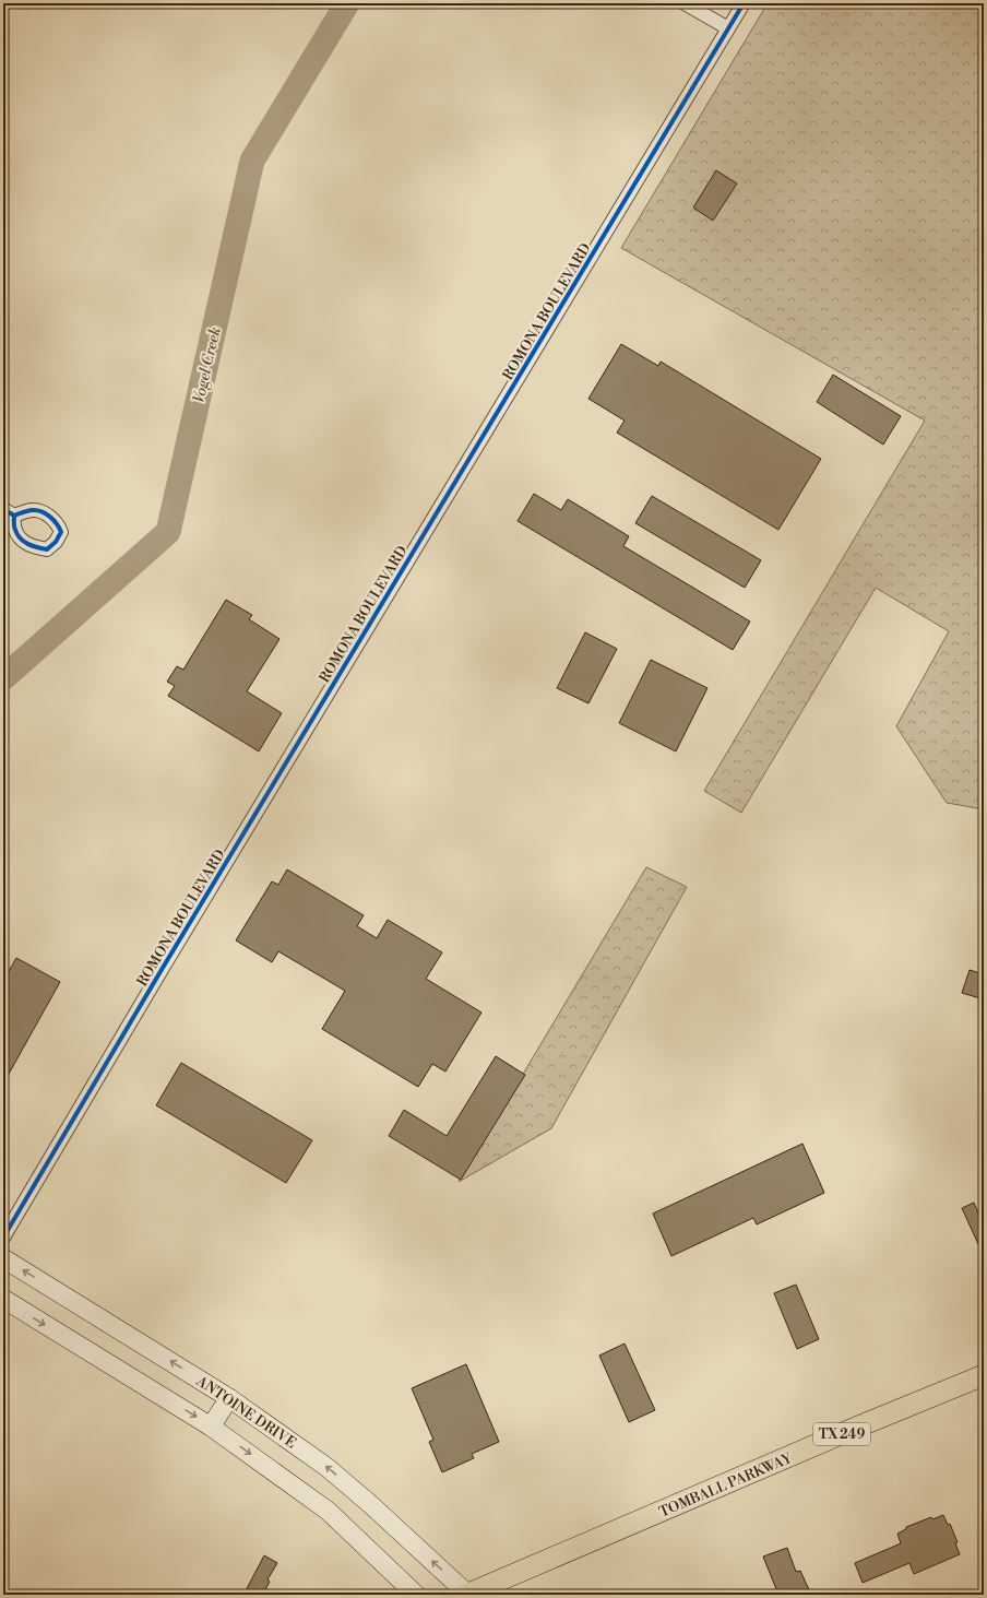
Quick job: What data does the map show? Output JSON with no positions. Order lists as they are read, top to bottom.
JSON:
{
  "streets": {
    "main road": ["ANTOINE DRIVE", "TX 249", "TOMBALL PARKWAY"],
    "street": ["ROMONA BOULEVARD"]
  },
  "crossings": [
    ["ANTOINE DRIVE", "TOMBALL PARKWAY"]
  ],
  "water": ["Vogel Creek"]
}
